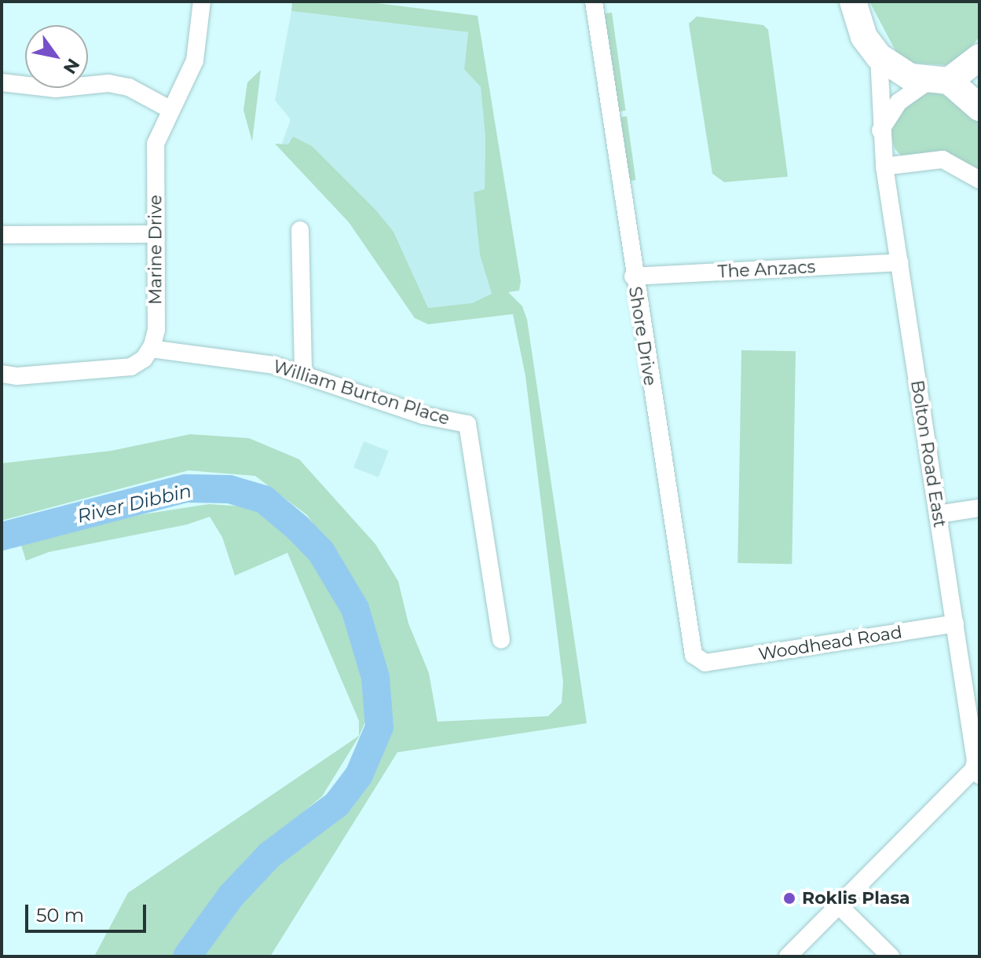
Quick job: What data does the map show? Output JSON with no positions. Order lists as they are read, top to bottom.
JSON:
{
  "streets": {
    "street": [
      "Marine Drive",
      "The Anzacs",
      "Shore Drive",
      "William Burton Place",
      "Bolton Road East",
      "Woodhead Road"
    ]
  },
  "crossings": [
    ["Marine Drive", "William Burton Place"],
    ["The Anzacs", "Shore Drive"],
    ["The Anzacs", "Bolton Road East"],
    ["Shore Drive", "Woodhead Road"],
    ["Bolton Road East", "Woodhead Road"]
  ],
  "water": ["River Dibbin"],
  "places": ["Roklis Plasa"],
  "scale_bar": "50 m",
  "north": "bottom right"
}
